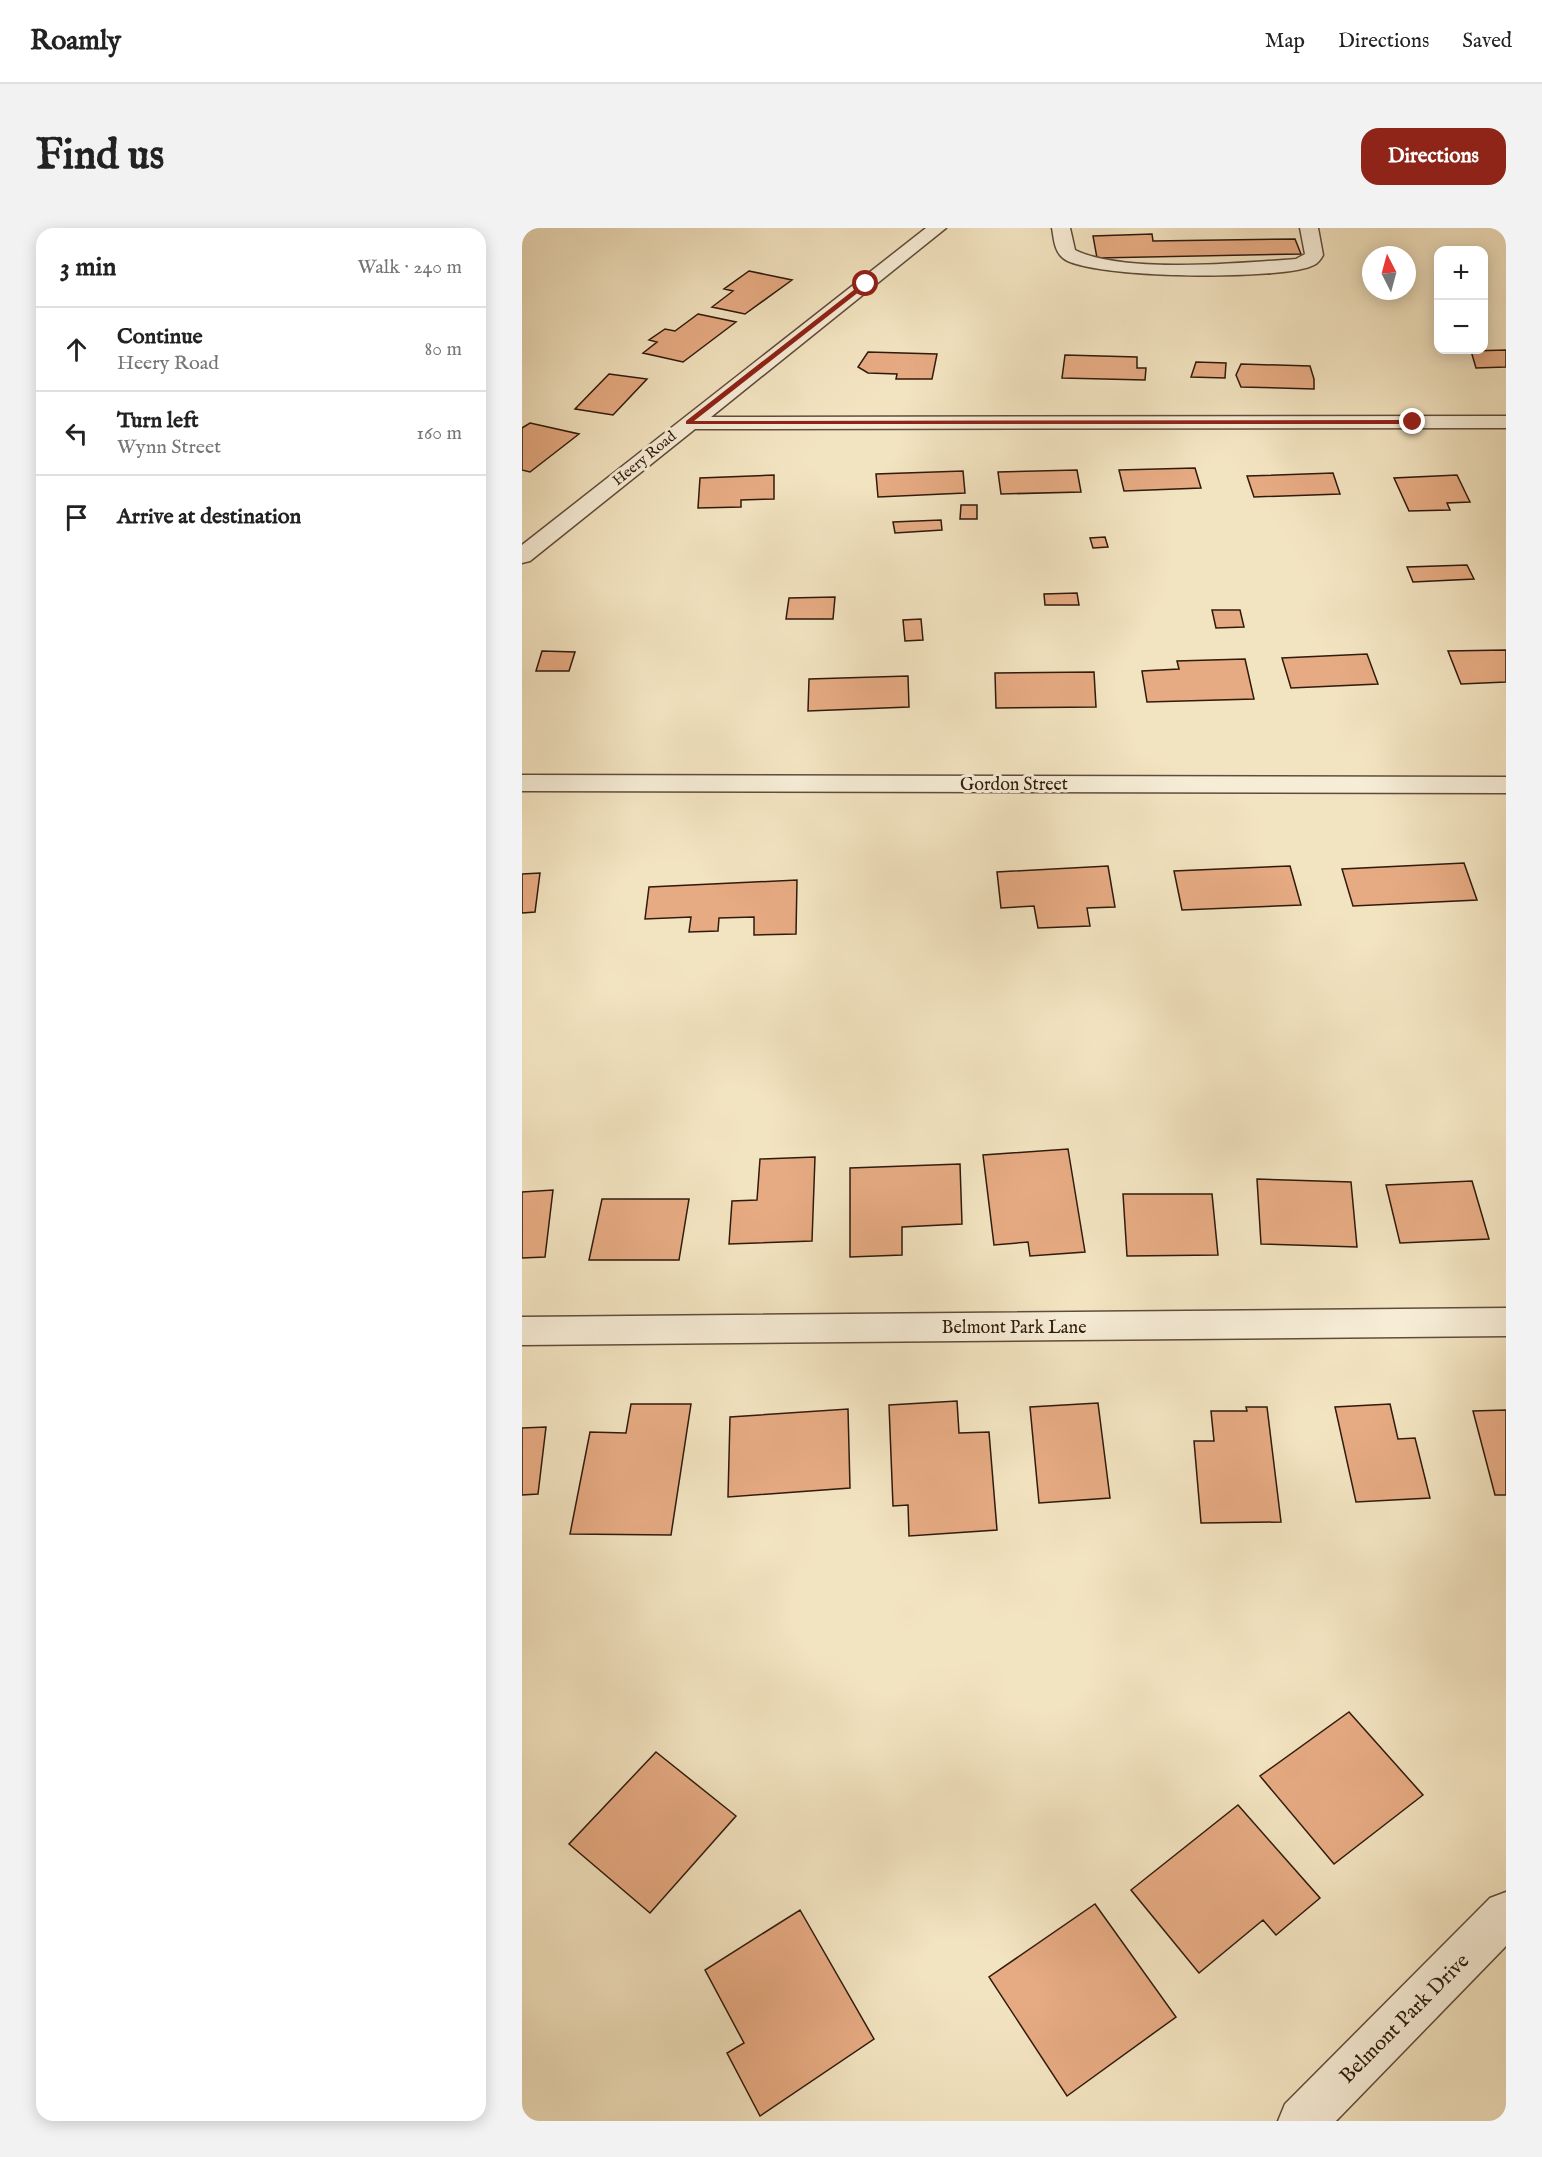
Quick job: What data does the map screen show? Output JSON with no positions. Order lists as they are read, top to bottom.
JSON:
{
  "streets": {
    "street": [
      "Heery Road",
      "Gordon Street",
      "Belmont Park Lane",
      "Belmont Park Drive"
    ]
  },
  "north": "top",
  "page": {
    "header": "Roamly",
    "nav": ["Map", "Directions", "Saved"],
    "buttons": "Directions",
    "title": "Find us",
    "heading": ["3 min", "Walk · 240 m"],
    "map_buttons": ["+", "−"],
    "list": [
      ["Continue", "Heery Road", "80 m"],
      ["Turn left", "Wynn Street", "160 m"],
      "Arrive at destination"
    ]
  }
}
